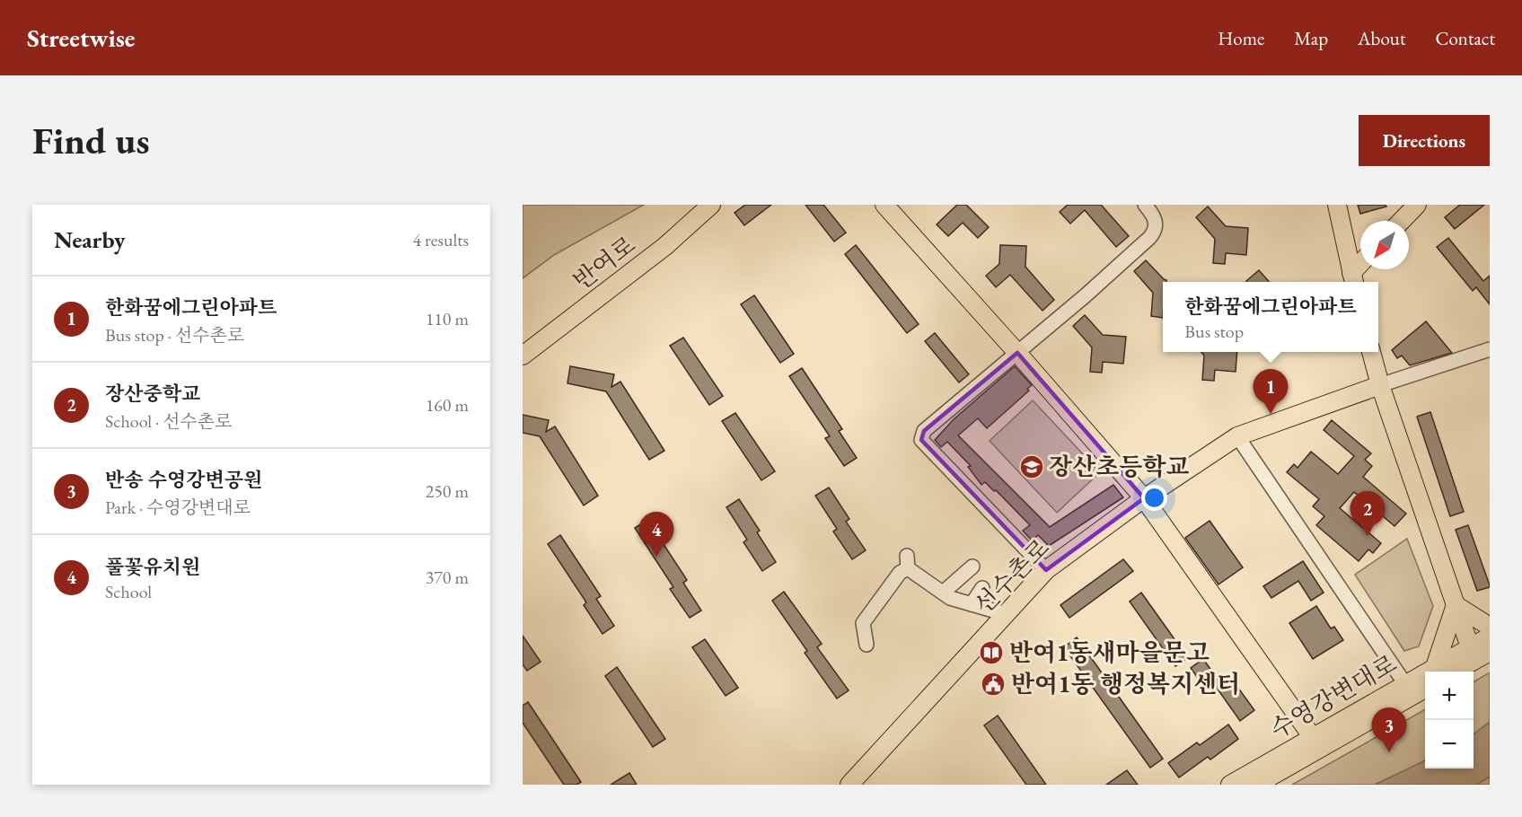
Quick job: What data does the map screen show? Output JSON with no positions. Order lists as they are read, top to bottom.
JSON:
{
  "streets": {
    "main road": ["반여로", "선수촌로", "수영강변대로"]
  },
  "places": {
    "school or university": ["장산초등학교"],
    "library": ["반여1동새마을문고"],
    "public building": ["반여1동 행정복지센터"]
  },
  "north": "bottom left",
  "page": {
    "header": "Streetwise",
    "nav": [
      "Home",
      "Map",
      "About",
      "Contact"
    ],
    "buttons": "Directions",
    "title": "Find us",
    "heading": ["Nearby", "4 results"],
    "list": [
      {
        "mark": "1",
        "name": "한화꿈에그린아파트",
        "note": "Bus stop · 선수촌로",
        "value": "110 m"
      },
      {
        "mark": "2",
        "name": "장산중학교",
        "note": "School · 선수촌로",
        "value": "160 m"
      },
      {
        "mark": "3",
        "name": "반송 수영강변공원",
        "note": "Park · 수영강변대로",
        "value": "250 m"
      },
      {
        "mark": "4",
        "name": "풀꽃유치원",
        "note": "School",
        "value": "370 m"
      }
    ],
    "popup": ["한화꿈에그린아파트", "Bus stop"],
    "pins": [
      "1",
      "2",
      "4",
      "3"
    ],
    "map_buttons": ["+", "−"]
  }
}
